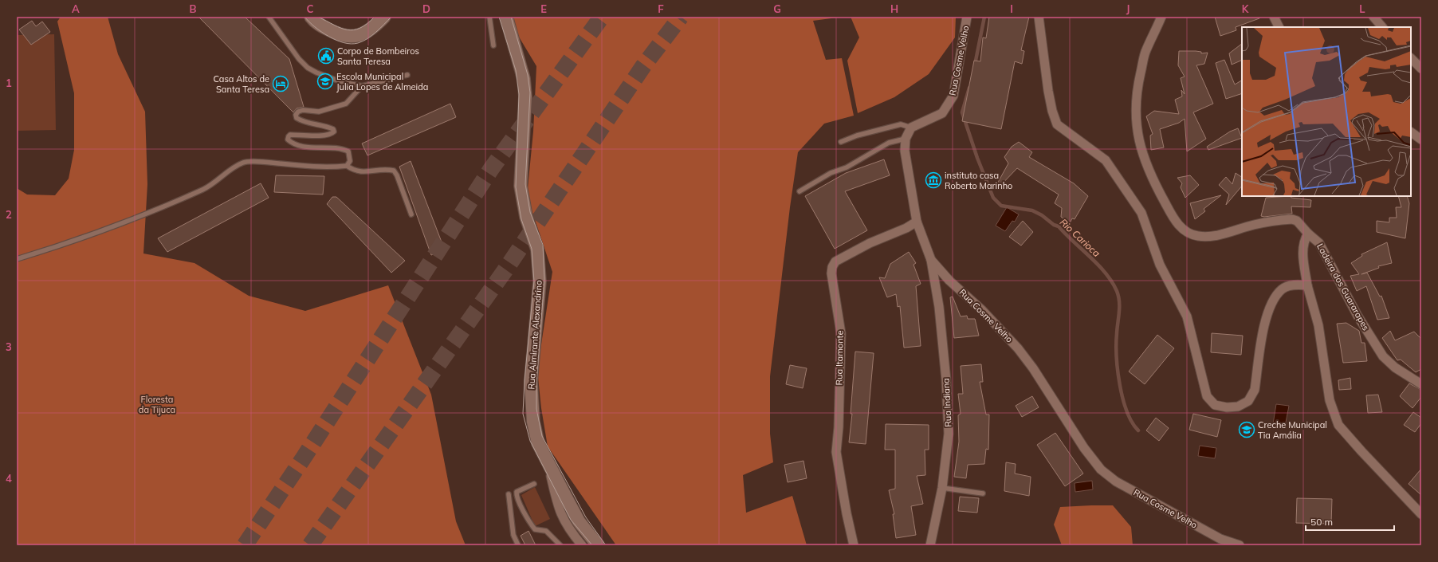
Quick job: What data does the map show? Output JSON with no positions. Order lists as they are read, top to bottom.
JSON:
{
  "streets": {
    "street": [
      "Rua Cosme Velho",
      "Ladeira dos Guararapes",
      "Rua Almirante Alexandrino",
      "Rua Itamonte",
      "Rua Indiana"
    ]
  },
  "crossings": [
    ["Rua Cosme Velho", "Rua Itamonte"],
    ["Rua Cosme Velho", "Rua Indiana"]
  ],
  "water": ["Rio Carioca"],
  "parks": ["Floresta da Tijuca"],
  "places": {
    "public building": ["Corpo de Bombeiros Santa Teresa"],
    "school or university": ["Escola Municipal Julia Lopes de Almeida", "Creche Municipal Tia Amália"],
    "hotel": ["Casa Altos de Santa Teresa"],
    "museum": ["instituto casa Roberto Marinho"]
  },
  "scale_bar": "50 m",
  "grid": {
    "columns": [
      "A",
      "B",
      "C",
      "D",
      "E",
      "F",
      "G",
      "H",
      "I",
      "J",
      "K",
      "L"
    ],
    "rows": [
      "1",
      "2",
      "3",
      "4"
    ]
  }
}
